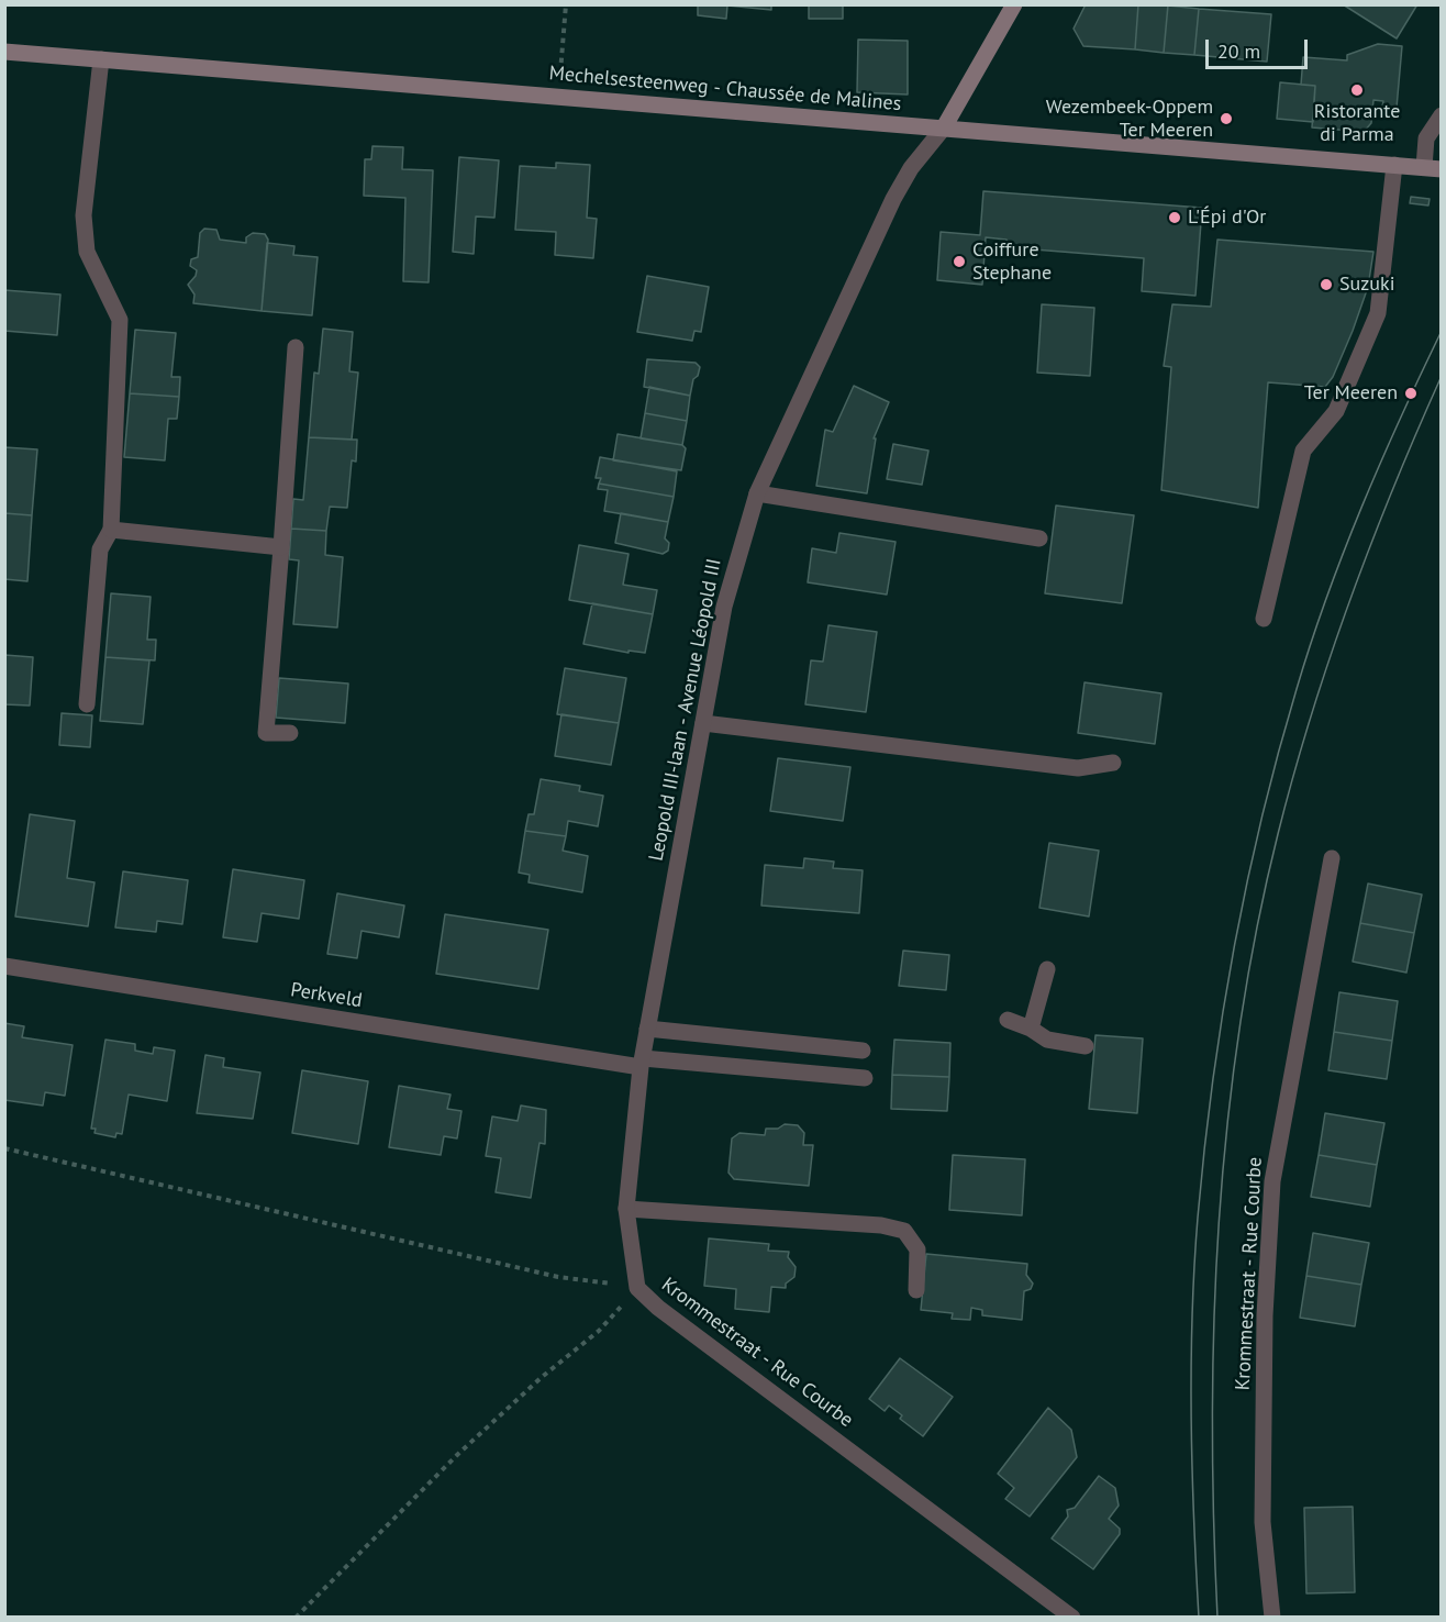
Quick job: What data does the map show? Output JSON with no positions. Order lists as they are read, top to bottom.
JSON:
{
  "streets": {
    "main road": ["Mechelsesteenweg - Chaussée de Malines", "Leopold III-laan - Avenue Léopold III"],
    "street": ["Perkveld", "Krommestraat - Rue Courbe"]
  },
  "crossings": [
    ["Mechelsesteenweg - Chaussée de Malines", "Leopold III-laan - Avenue Léopold III"],
    ["Leopold III-laan - Avenue Léopold III", "Perkveld"],
    ["Leopold III-laan - Avenue Léopold III", "Krommestraat - Rue Courbe"]
  ],
  "places": [
    "Ristorante di Parma",
    "Wezembeek-Oppem Ter Meeren",
    "L'Épi d'Or",
    "Coiffure Stephane",
    "Suzuki",
    "Ter Meeren"
  ],
  "scale_bar": "20 m"
}
